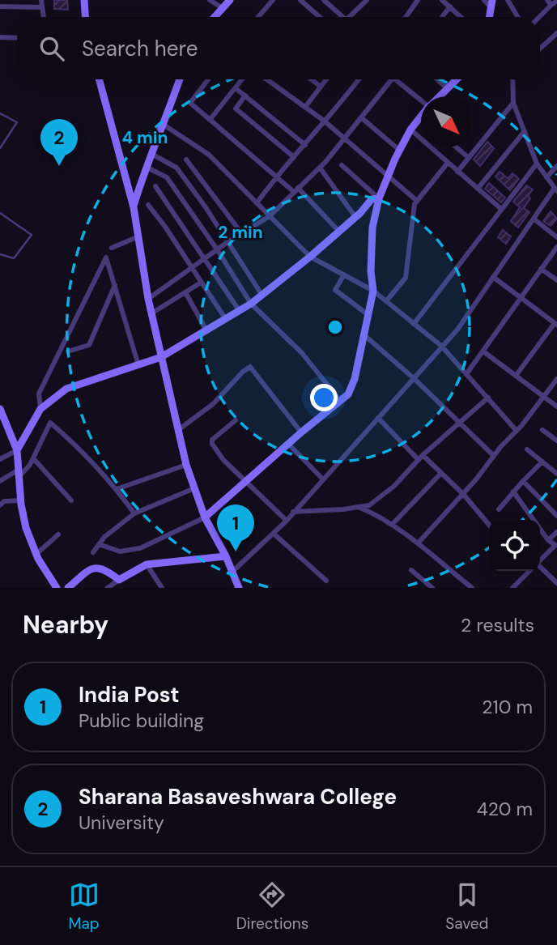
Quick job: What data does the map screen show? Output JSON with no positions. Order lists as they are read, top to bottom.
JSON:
{
  "north": "bottom right",
  "page": {
    "search": "Search here",
    "pins": ["2", "1"],
    "heading": ["Nearby", "2 results"],
    "list": [
      {
        "mark": "1",
        "name": "India Post",
        "note": "Public building",
        "value": "210 m"
      },
      {
        "mark": "2",
        "name": "Sharana Basaveshwara College",
        "note": "University",
        "value": "420 m"
      }
    ],
    "nav": ["Map", "Directions", "Saved"]
  },
  "rings": ["4 min", "2 min"]
}
